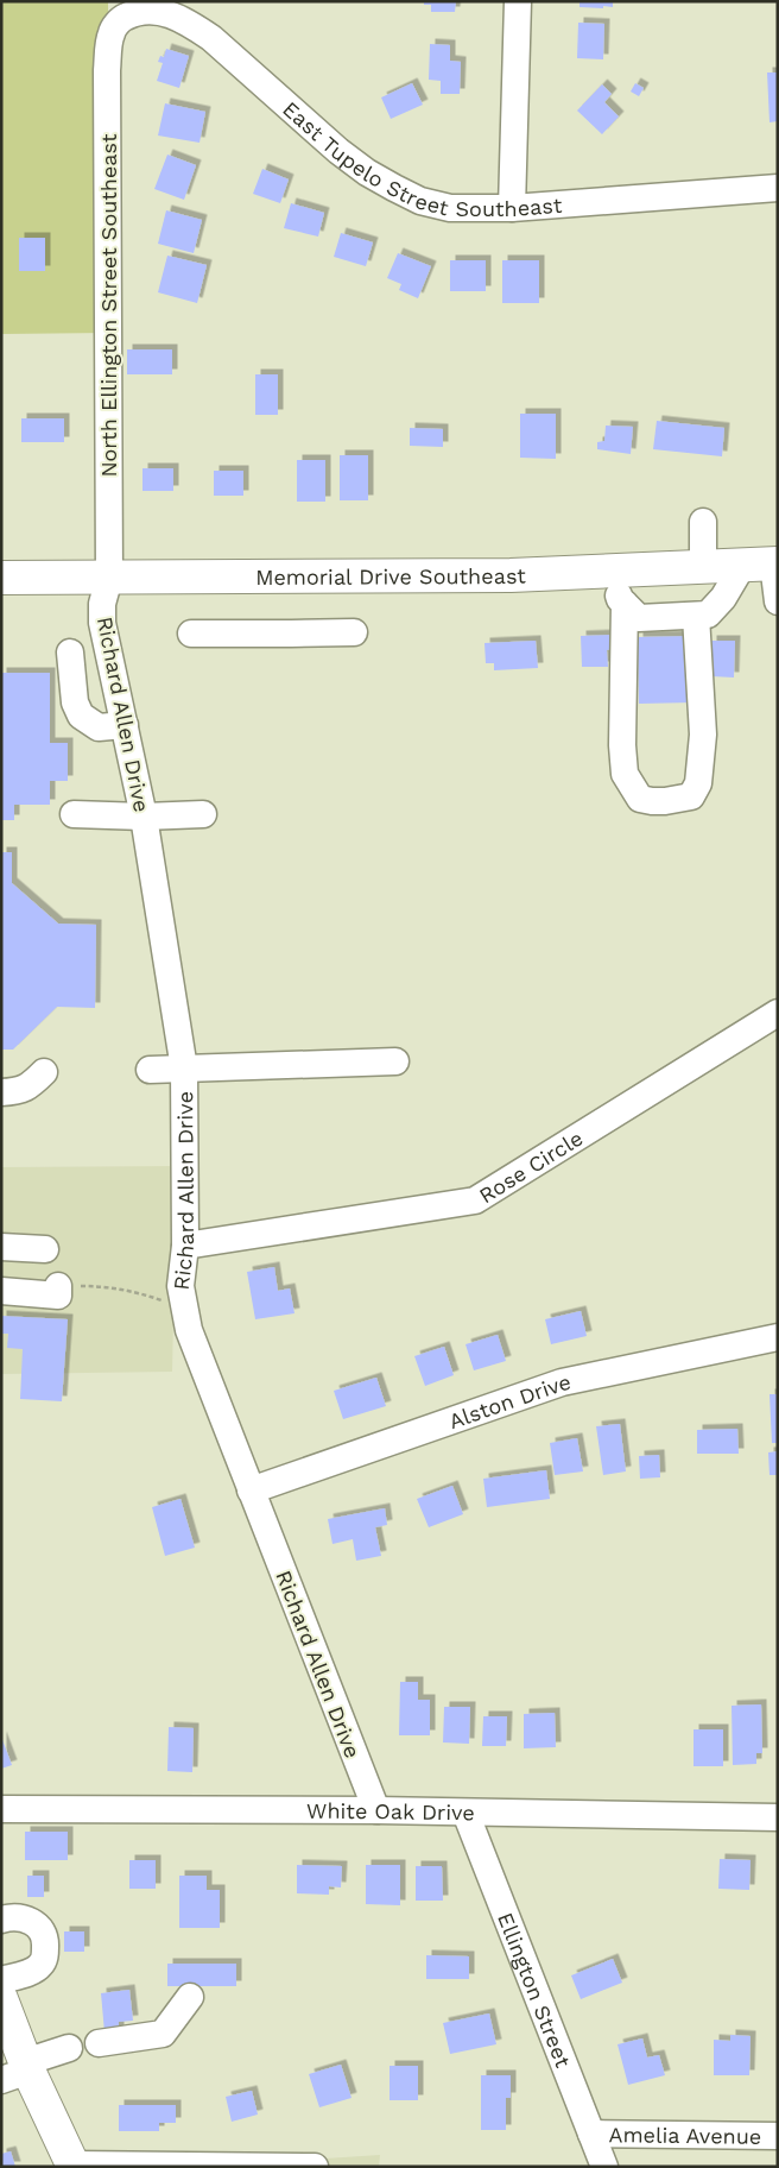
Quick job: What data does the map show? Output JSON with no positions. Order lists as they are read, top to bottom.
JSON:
{
  "streets": {
    "main road": ["Memorial Drive Southeast"],
    "street": [
      "East Tupelo Street Southeast",
      "North Ellington Street Southeast",
      "Richard Allen Drive",
      "Rose Circle",
      "Alston Drive",
      "White Oak Drive",
      "Ellington Street",
      "Amelia Avenue"
    ]
  },
  "crossings": [
    ["East Tupelo Street Southeast", "North Ellington Street Southeast"],
    ["North Ellington Street Southeast", "Memorial Drive Southeast"],
    ["North Ellington Street Southeast", "Richard Allen Drive"],
    ["Memorial Drive Southeast", "Richard Allen Drive"],
    ["Richard Allen Drive", "Rose Circle"],
    ["Richard Allen Drive", "Alston Drive"],
    ["Richard Allen Drive", "White Oak Drive"],
    ["White Oak Drive", "Ellington Street"],
    ["Ellington Street", "Amelia Avenue"]
  ]
}
